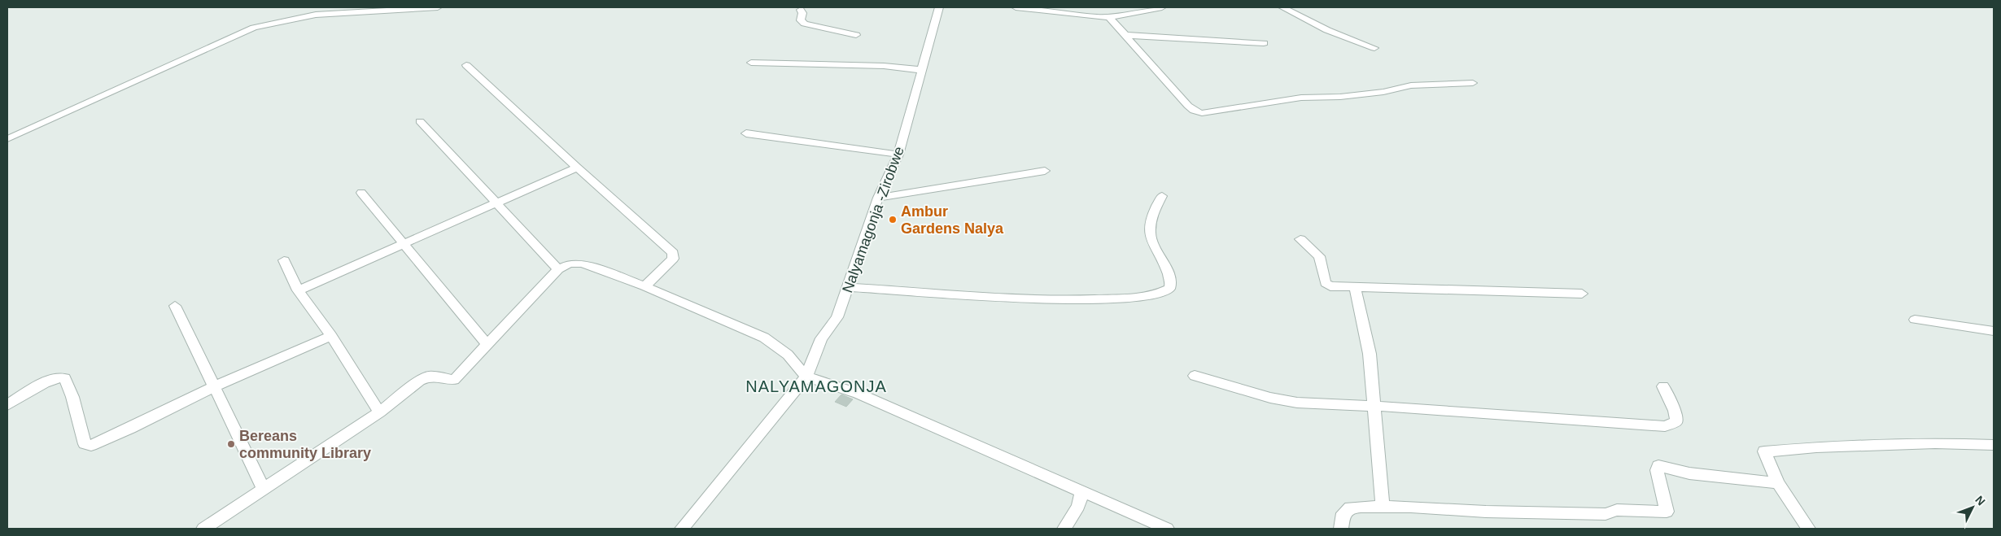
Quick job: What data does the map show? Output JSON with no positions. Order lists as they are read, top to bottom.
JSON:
{
  "streets": {
    "street": ["Nalyamagonja -Zirobwe"]
  },
  "districts": ["NALYAMAGONJA"],
  "places": ["Ambur Gardens Nalya", "Bereans community Library"],
  "north": "top right"
}
